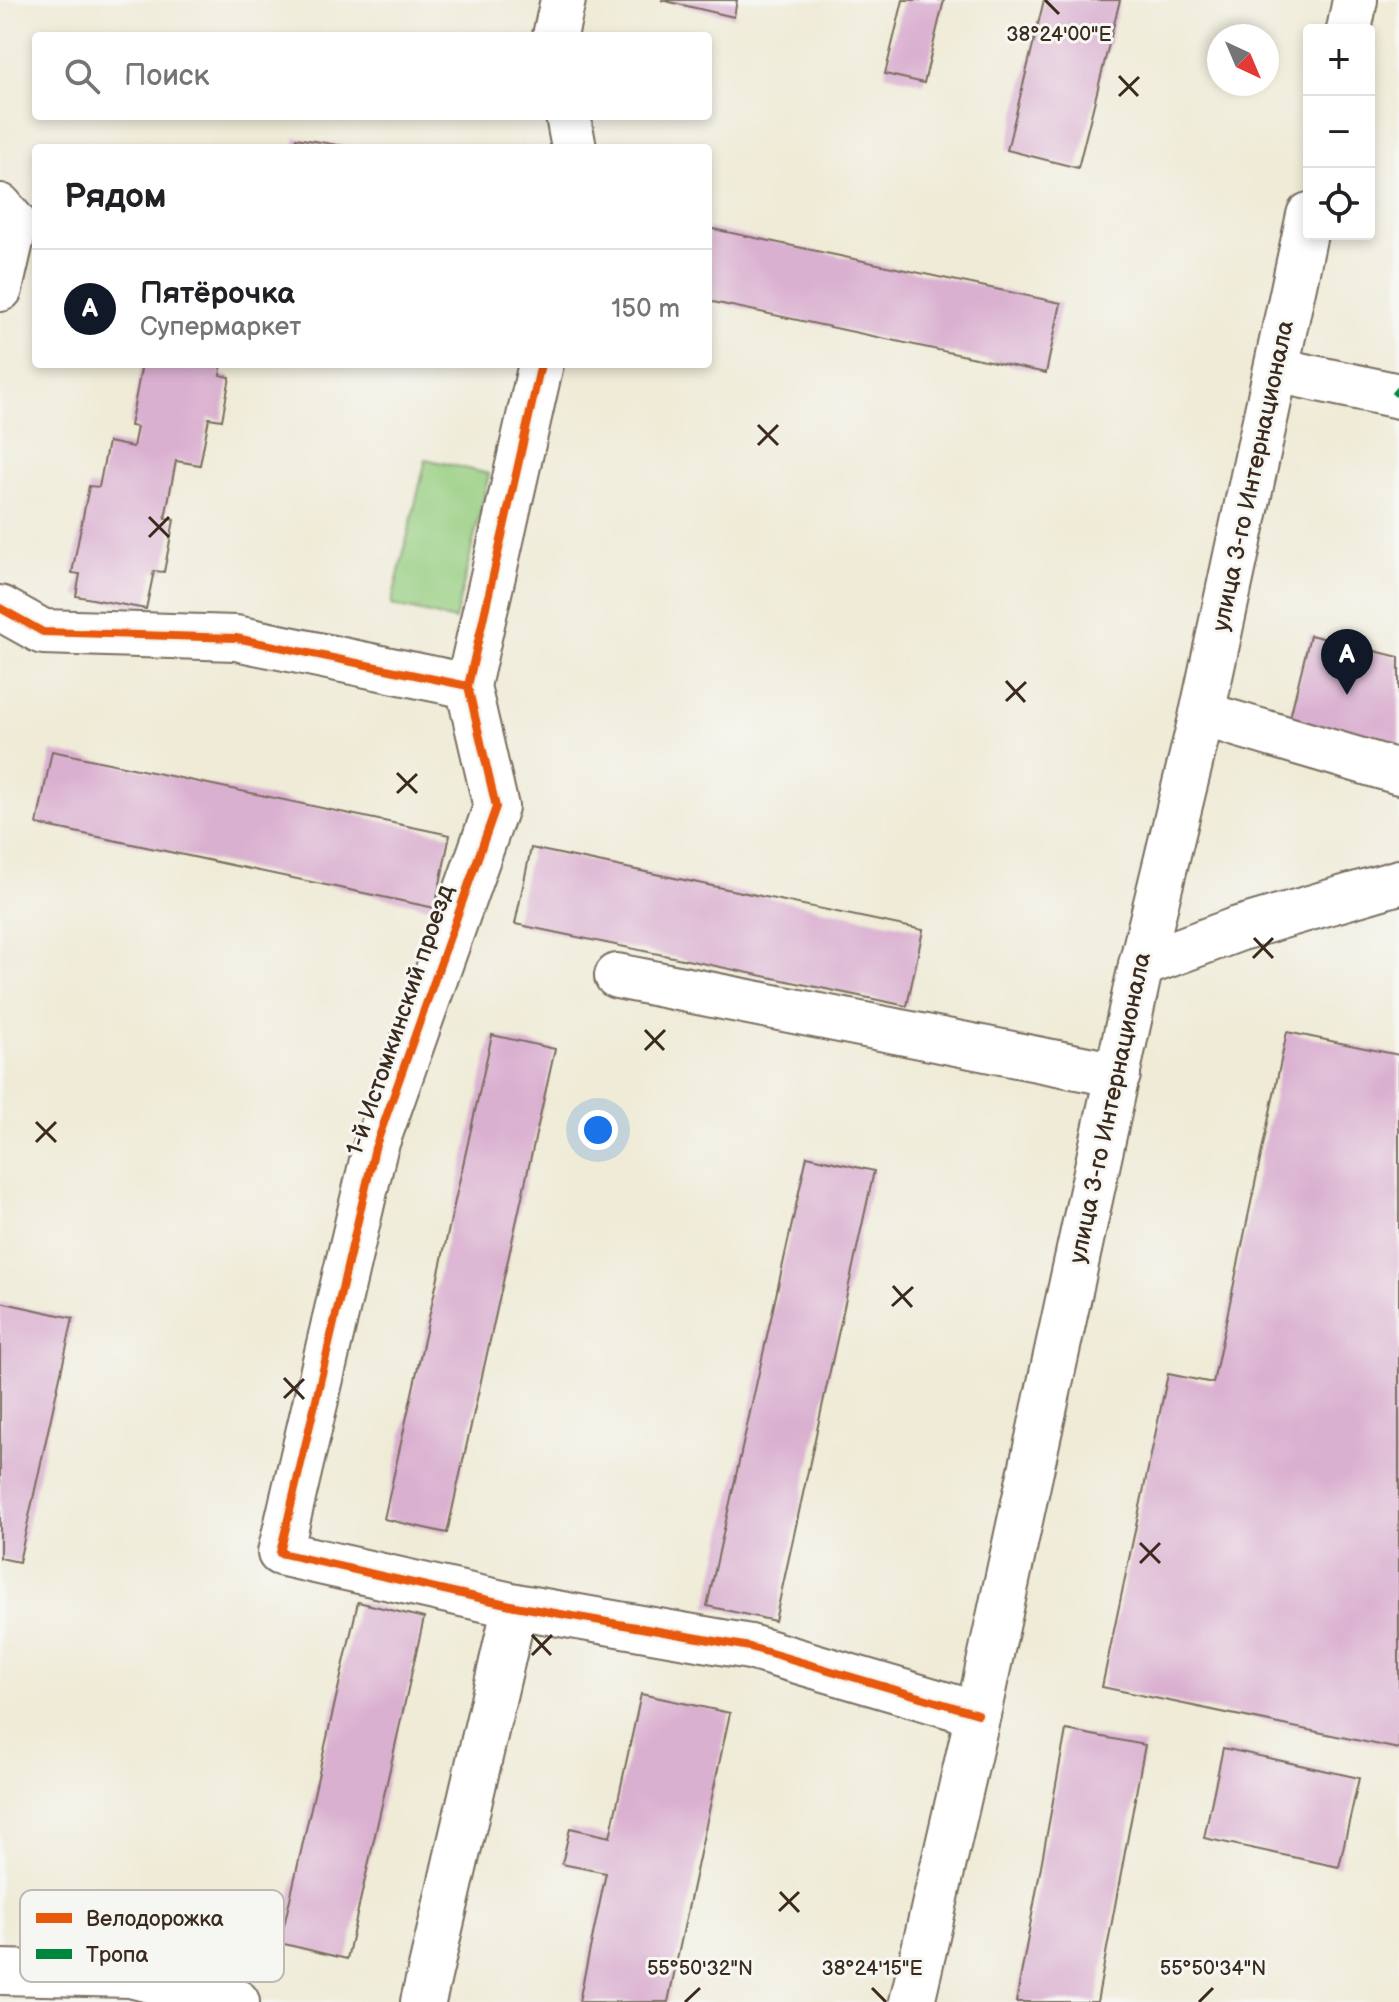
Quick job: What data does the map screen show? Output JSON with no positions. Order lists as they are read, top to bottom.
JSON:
{
  "streets": {
    "street": ["улица 3-го Интернационала", "1-й Истомкинский проезд"]
  },
  "crossings": [
    ["улица 3-го Интернационала", "1-й Истомкинский проезд"]
  ],
  "legend": ["Велодорожка", "Тропа"],
  "north": "bottom right",
  "page": {
    "map_buttons": ["+", "−"],
    "search": "Поиск",
    "heading": "Рядом",
    "list": [
      {
        "mark": "A",
        "name": "Пятёрочка",
        "note": "Супермаркет",
        "value": "150 m"
      }
    ],
    "pins": "A"
  },
  "coordinates": [
    "38°24'00\"E",
    "38°24'15\"E",
    "55°50'32\"N",
    "55°50'34\"N"
  ]
}
